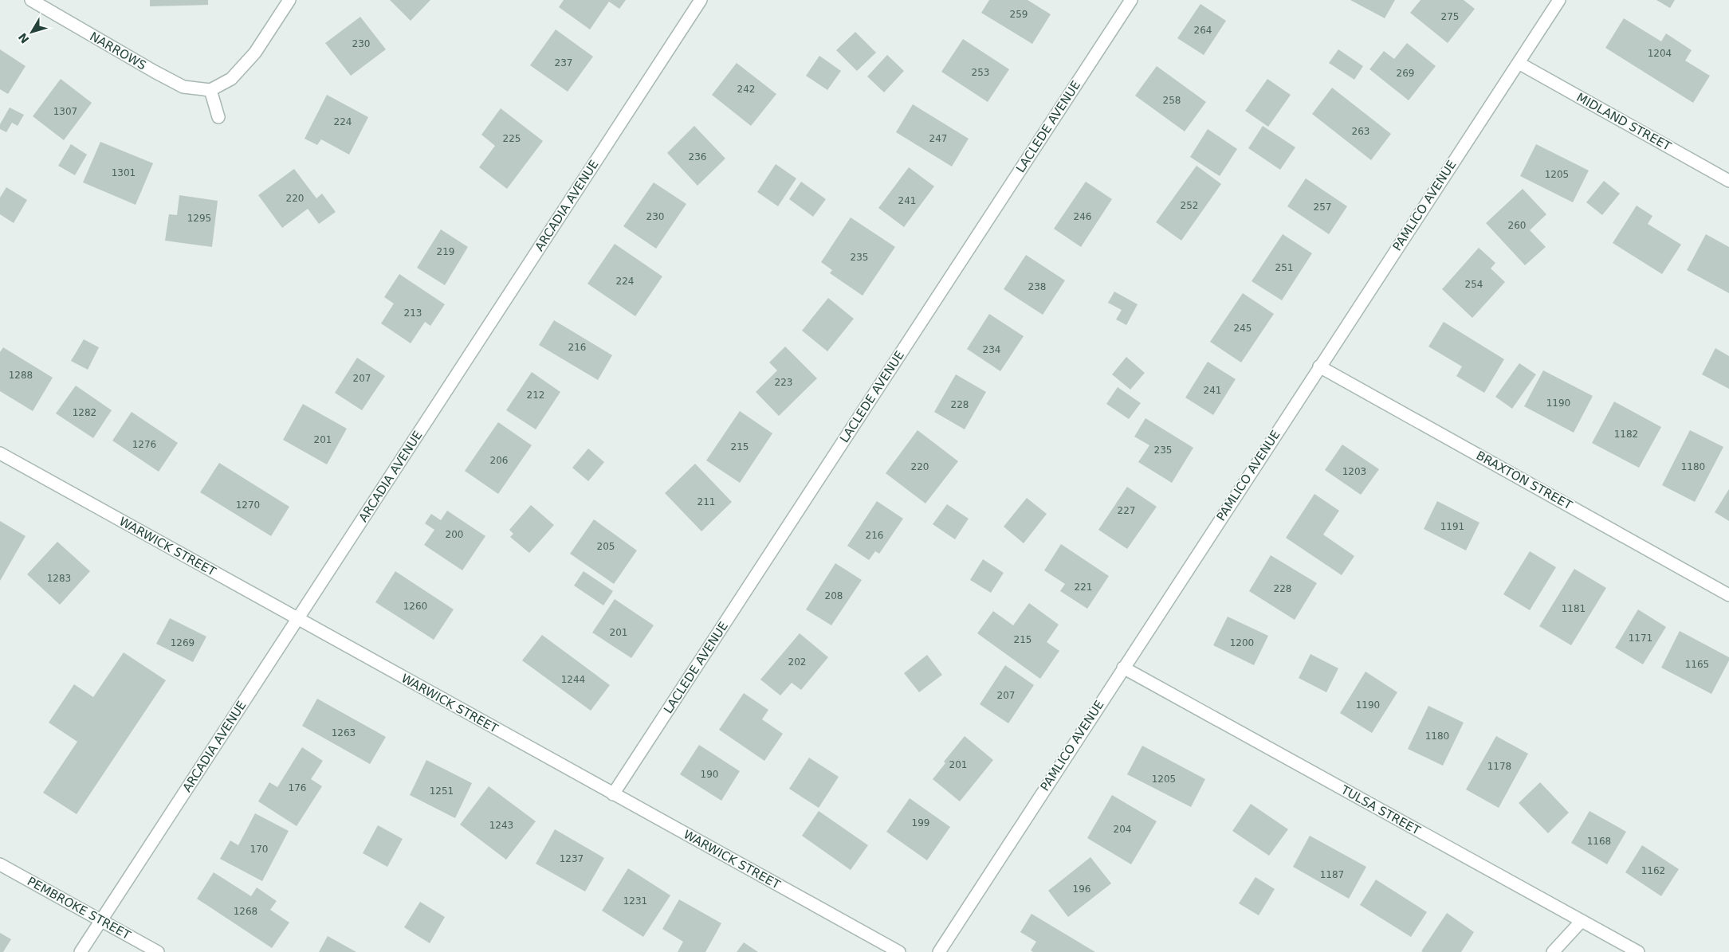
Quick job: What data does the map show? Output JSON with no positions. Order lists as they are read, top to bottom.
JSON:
{
  "streets": {
    "street": [
      "NARROWS",
      "MIDLAND STREET",
      "LACLEDE AVENUE",
      "ARCADIA AVENUE",
      "PAMLICO AVENUE",
      "BRAXTON STREET",
      "WARWICK STREET",
      "TULSA STREET",
      "PEMBROKE STREET"
    ]
  },
  "crossings": [
    ["MIDLAND STREET", "PAMLICO AVENUE"],
    ["LACLEDE AVENUE", "WARWICK STREET"],
    ["ARCADIA AVENUE", "WARWICK STREET"],
    ["ARCADIA AVENUE", "PEMBROKE STREET"],
    ["PAMLICO AVENUE", "BRAXTON STREET"],
    ["PAMLICO AVENUE", "TULSA STREET"]
  ],
  "house_numbers": [
    "259",
    "275",
    "264",
    "230",
    "1204",
    "237",
    "253",
    "269",
    "242",
    "258",
    "1307",
    "224",
    "263",
    "225",
    "247",
    "236",
    "1301",
    "1205",
    "220",
    "241",
    "252",
    "257",
    "230",
    "246",
    "1295",
    "260",
    "219",
    "235",
    "251",
    "224",
    "254",
    "238",
    "213",
    "245",
    "216",
    "234",
    "1288",
    "207",
    "223",
    "241",
    "212",
    "1190",
    "228",
    "1282",
    "1182",
    "201",
    "1276",
    "215",
    "235",
    "206",
    "220",
    "1180",
    "1203",
    "211",
    "1270",
    "227",
    "1191",
    "200",
    "216",
    "205",
    "1283",
    "221",
    "228",
    "208",
    "1260",
    "1181",
    "201",
    "1171",
    "215",
    "1269",
    "1200",
    "202",
    "1165",
    "1244",
    "207",
    "1190",
    "1263",
    "1180",
    "201",
    "1178",
    "190",
    "1205",
    "176",
    "1251",
    "199",
    "1243",
    "204",
    "1168",
    "170",
    "1237",
    "1162",
    "1187",
    "196",
    "1231",
    "1268"
  ],
  "north": "bottom left"
}
